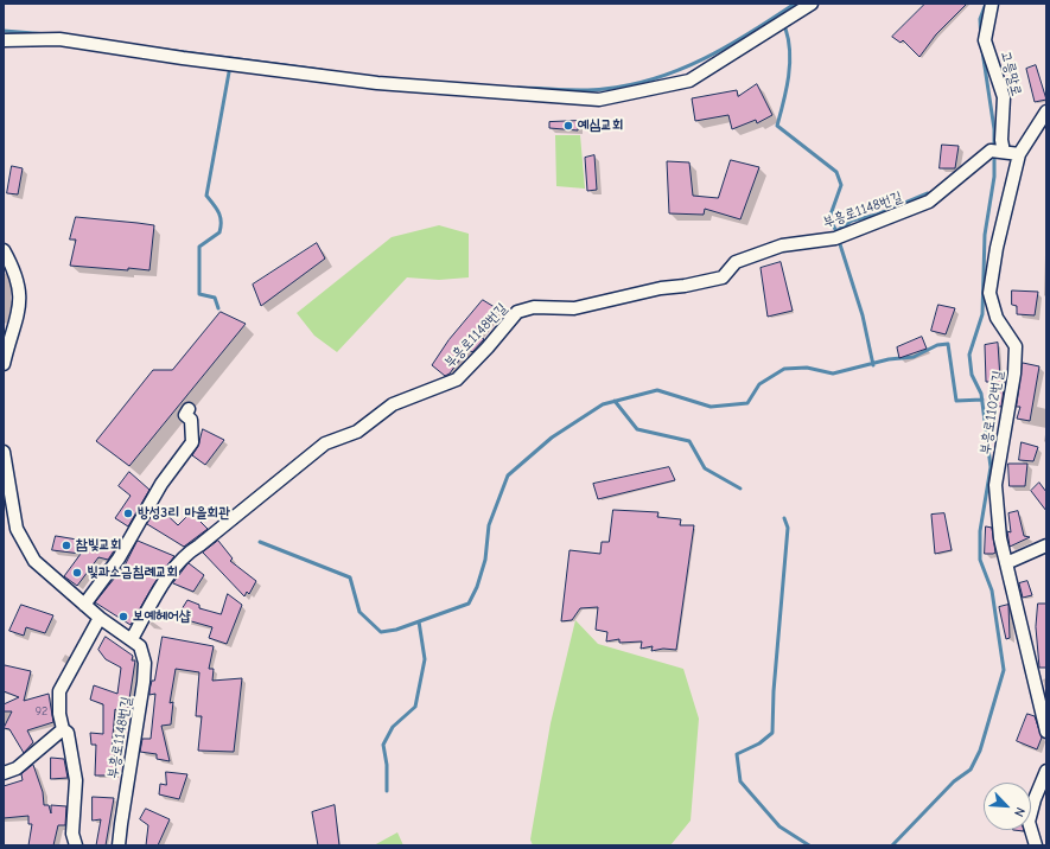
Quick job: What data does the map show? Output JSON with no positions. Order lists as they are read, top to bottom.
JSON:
{
  "streets": {
    "street": ["고릉말로", "부흥로1148번길", "부흥로1102번길"]
  },
  "crossings": [
    ["고릉말로", "부흥로1148번길"]
  ],
  "places": [
    "예심교회",
    "방성3리 마을회관",
    "참빛교회",
    "빛과소금침례교회",
    "보예헤어샵"
  ],
  "house_numbers": ["92"],
  "north": "bottom right"
}
